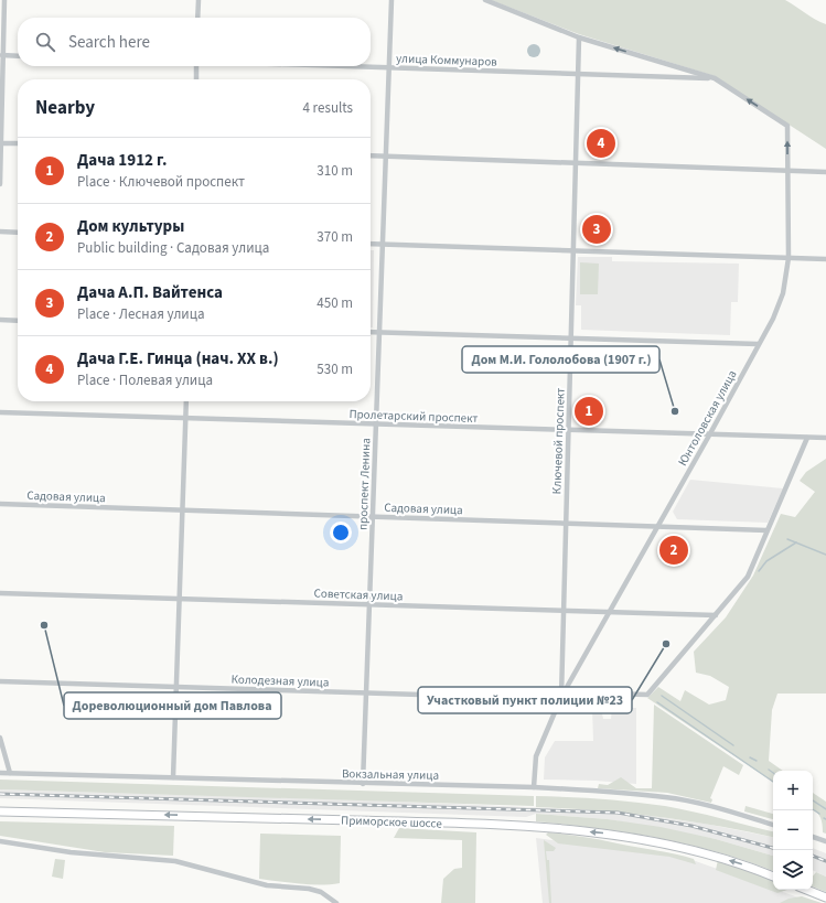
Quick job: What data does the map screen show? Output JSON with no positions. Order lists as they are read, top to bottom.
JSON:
{
  "streets": {
    "main road": ["Приморское шоссе"],
    "street": [
      "улица Коммунаров",
      "Пролетарский проспект",
      "Юнтоловская улица",
      "Ключевой проспект",
      "проспект Ленина",
      "Садовая улица",
      "Советская улица",
      "Колодезная улица",
      "Вокзальная улица"
    ]
  },
  "crossings": [
    ["улица Коммунаров", "Юнтоловская улица"],
    ["улица Коммунаров", "Ключевой проспект"],
    ["улица Коммунаров", "проспект Ленина"],
    ["Пролетарский проспект", "Юнтоловская улица"],
    ["Пролетарский проспект", "Ключевой проспект"],
    ["Пролетарский проспект", "проспект Ленина"],
    ["Юнтоловская улица", "Ключевой проспект"],
    ["Юнтоловская улица", "Садовая улица"],
    ["Юнтоловская улица", "Советская улица"],
    ["Юнтоловская улица", "Колодезная улица"],
    ["Ключевой проспект", "Садовая улица"],
    ["Ключевой проспект", "Советская улица"],
    ["Ключевой проспект", "Колодезная улица"],
    ["Ключевой проспект", "Вокзальная улица"],
    ["проспект Ленина", "Садовая улица"],
    ["проспект Ленина", "Советская улица"],
    ["проспект Ленина", "Колодезная улица"],
    ["проспект Ленина", "Вокзальная улица"],
    ["Советская улица", "Колодезная улица"]
  ],
  "one_way": ["Приморское шоссе"],
  "places": ["Дом М.И. Гололобова (1907 г.)", "Дореволюционный дом Павлова", "Участковый пункт полиции №23"],
  "page": {
    "search": "Search here",
    "heading": ["Nearby", "4 results"],
    "pins": [
      "4",
      "3",
      "1",
      "2"
    ],
    "list": [
      {
        "mark": "1",
        "name": "Дача 1912 г.",
        "note": "Place · Ключевой проспект",
        "value": "310 m"
      },
      {
        "mark": "2",
        "name": "Дом культуры",
        "note": "Public building · Садовая улица",
        "value": "370 m"
      },
      {
        "mark": "3",
        "name": "Дача А.П. Вайтенса",
        "note": "Place · Лесная улица",
        "value": "450 m"
      },
      {
        "mark": "4",
        "name": "Дача Г.Е. Гинца (нач. XX в.)",
        "note": "Place · Полевая улица",
        "value": "530 m"
      }
    ],
    "map_buttons": ["+", "−"]
  }
}
